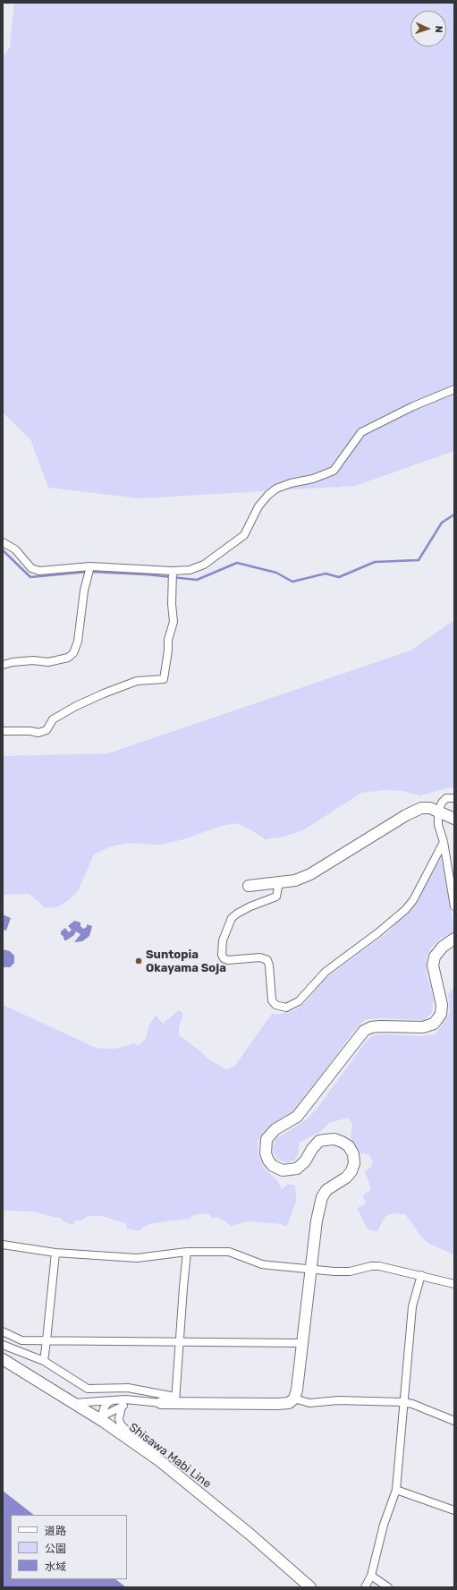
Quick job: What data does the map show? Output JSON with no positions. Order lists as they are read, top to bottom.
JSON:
{
  "streets": {
    "street": ["Shisawa Mabi Line"]
  },
  "places": ["Suntopia Okayama Soja"],
  "legend": ["道路", "公園", "水域"],
  "north": "right"
}
